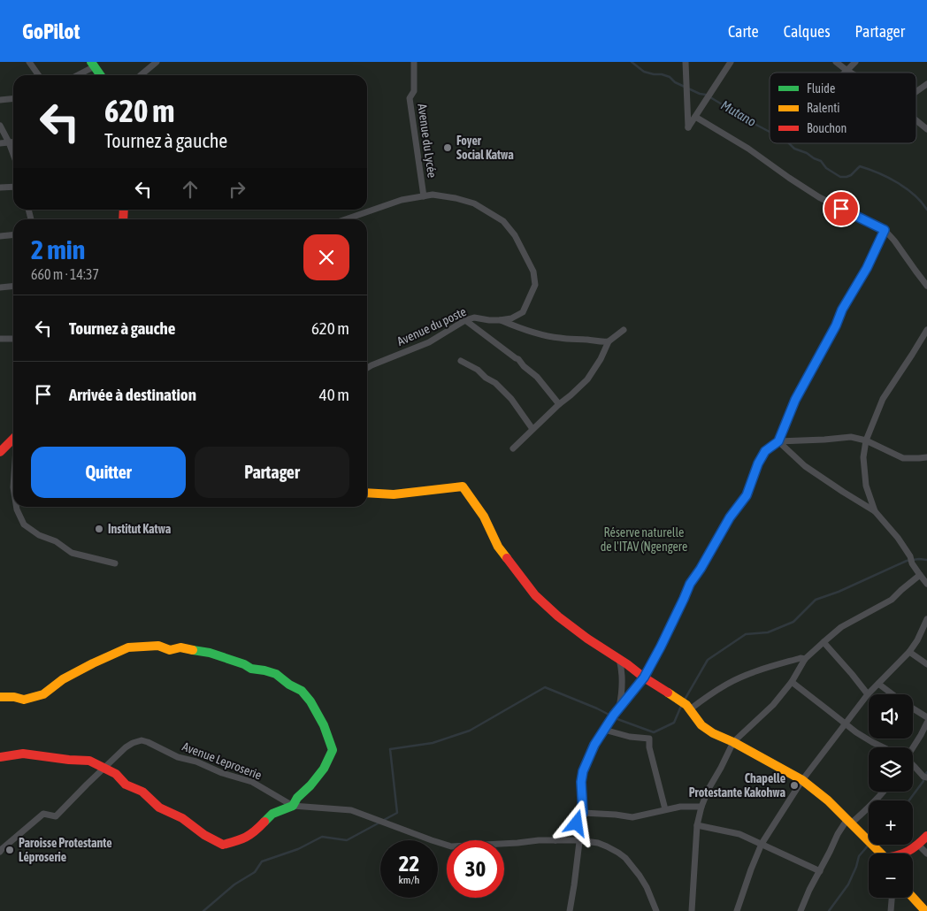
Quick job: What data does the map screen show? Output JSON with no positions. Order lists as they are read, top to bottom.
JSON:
{
  "streets": {
    "street": ["Avenue du Lycée", "Avenue du poste", "Avenue Leproserie"]
  },
  "crossings": [
    ["Avenue du Lycée", "Avenue du poste"]
  ],
  "water": ["Mutano"],
  "parks": ["Réserve naturelle de l'ITAV (Ngengere"],
  "places": [
    "Foyer Social Katwa",
    "Institut Katwa",
    "Chapelle Protestante Kakohwa",
    "Paroisse Protestante Léproserie"
  ],
  "legend": ["Fluide", "Ralenti", "Bouchon"],
  "page": {
    "header": "GoPilot",
    "nav": ["Carte", "Calques", "Partager"],
    "turn": ["620 m", "Tournez à gauche"],
    "heading": ["2 min", "660 m · 14:37"],
    "list": [
      {
        "name": "Tournez à gauche",
        "value": "620 m"
      },
      {
        "name": "Arrivée à destination",
        "value": "40 m"
      }
    ],
    "buttons": ["Quitter", "Partager"],
    "map_buttons": ["+", "−"],
    "speed": "22 km/h",
    "limit": "30"
  }
}
